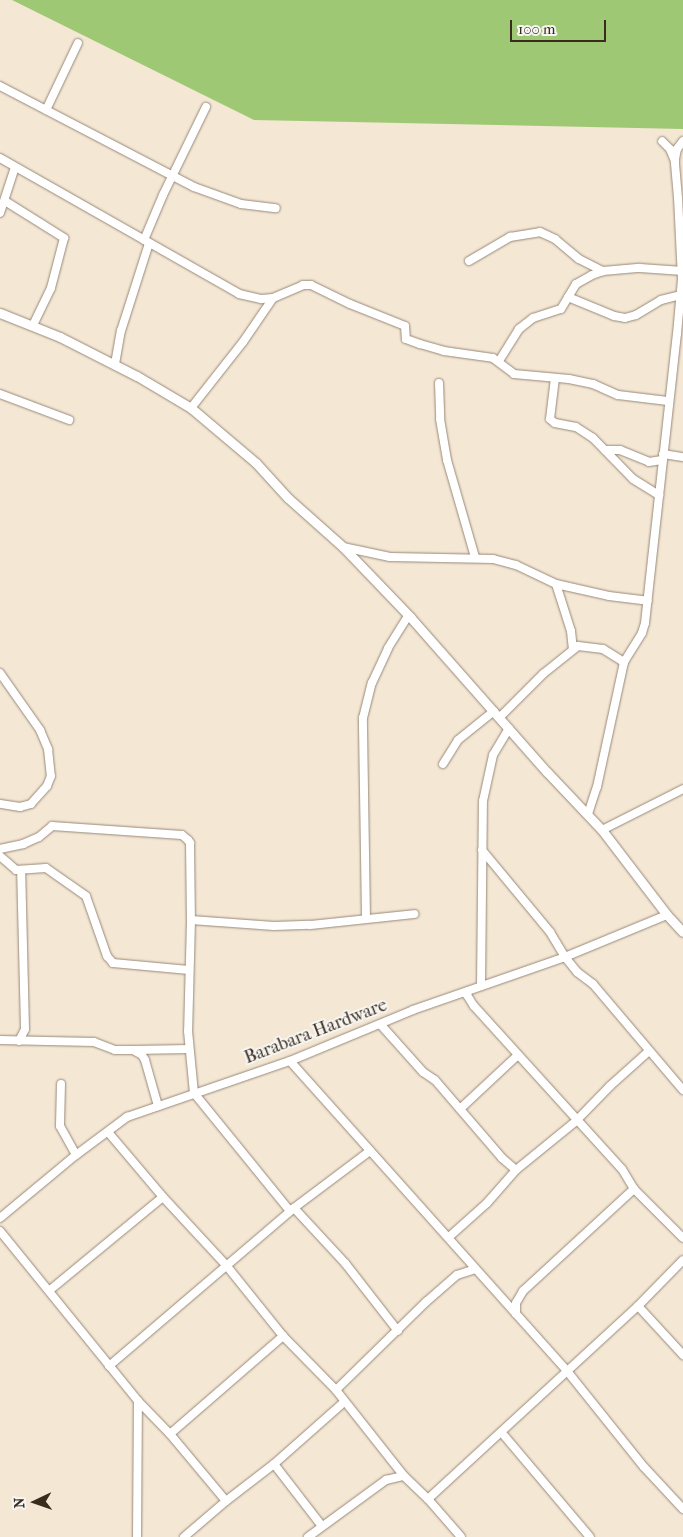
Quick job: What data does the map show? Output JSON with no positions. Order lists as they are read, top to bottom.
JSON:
{
  "streets": {
    "street": ["Barabara Hardware"]
  },
  "scale_bar": "100 m",
  "north": "left"
}
